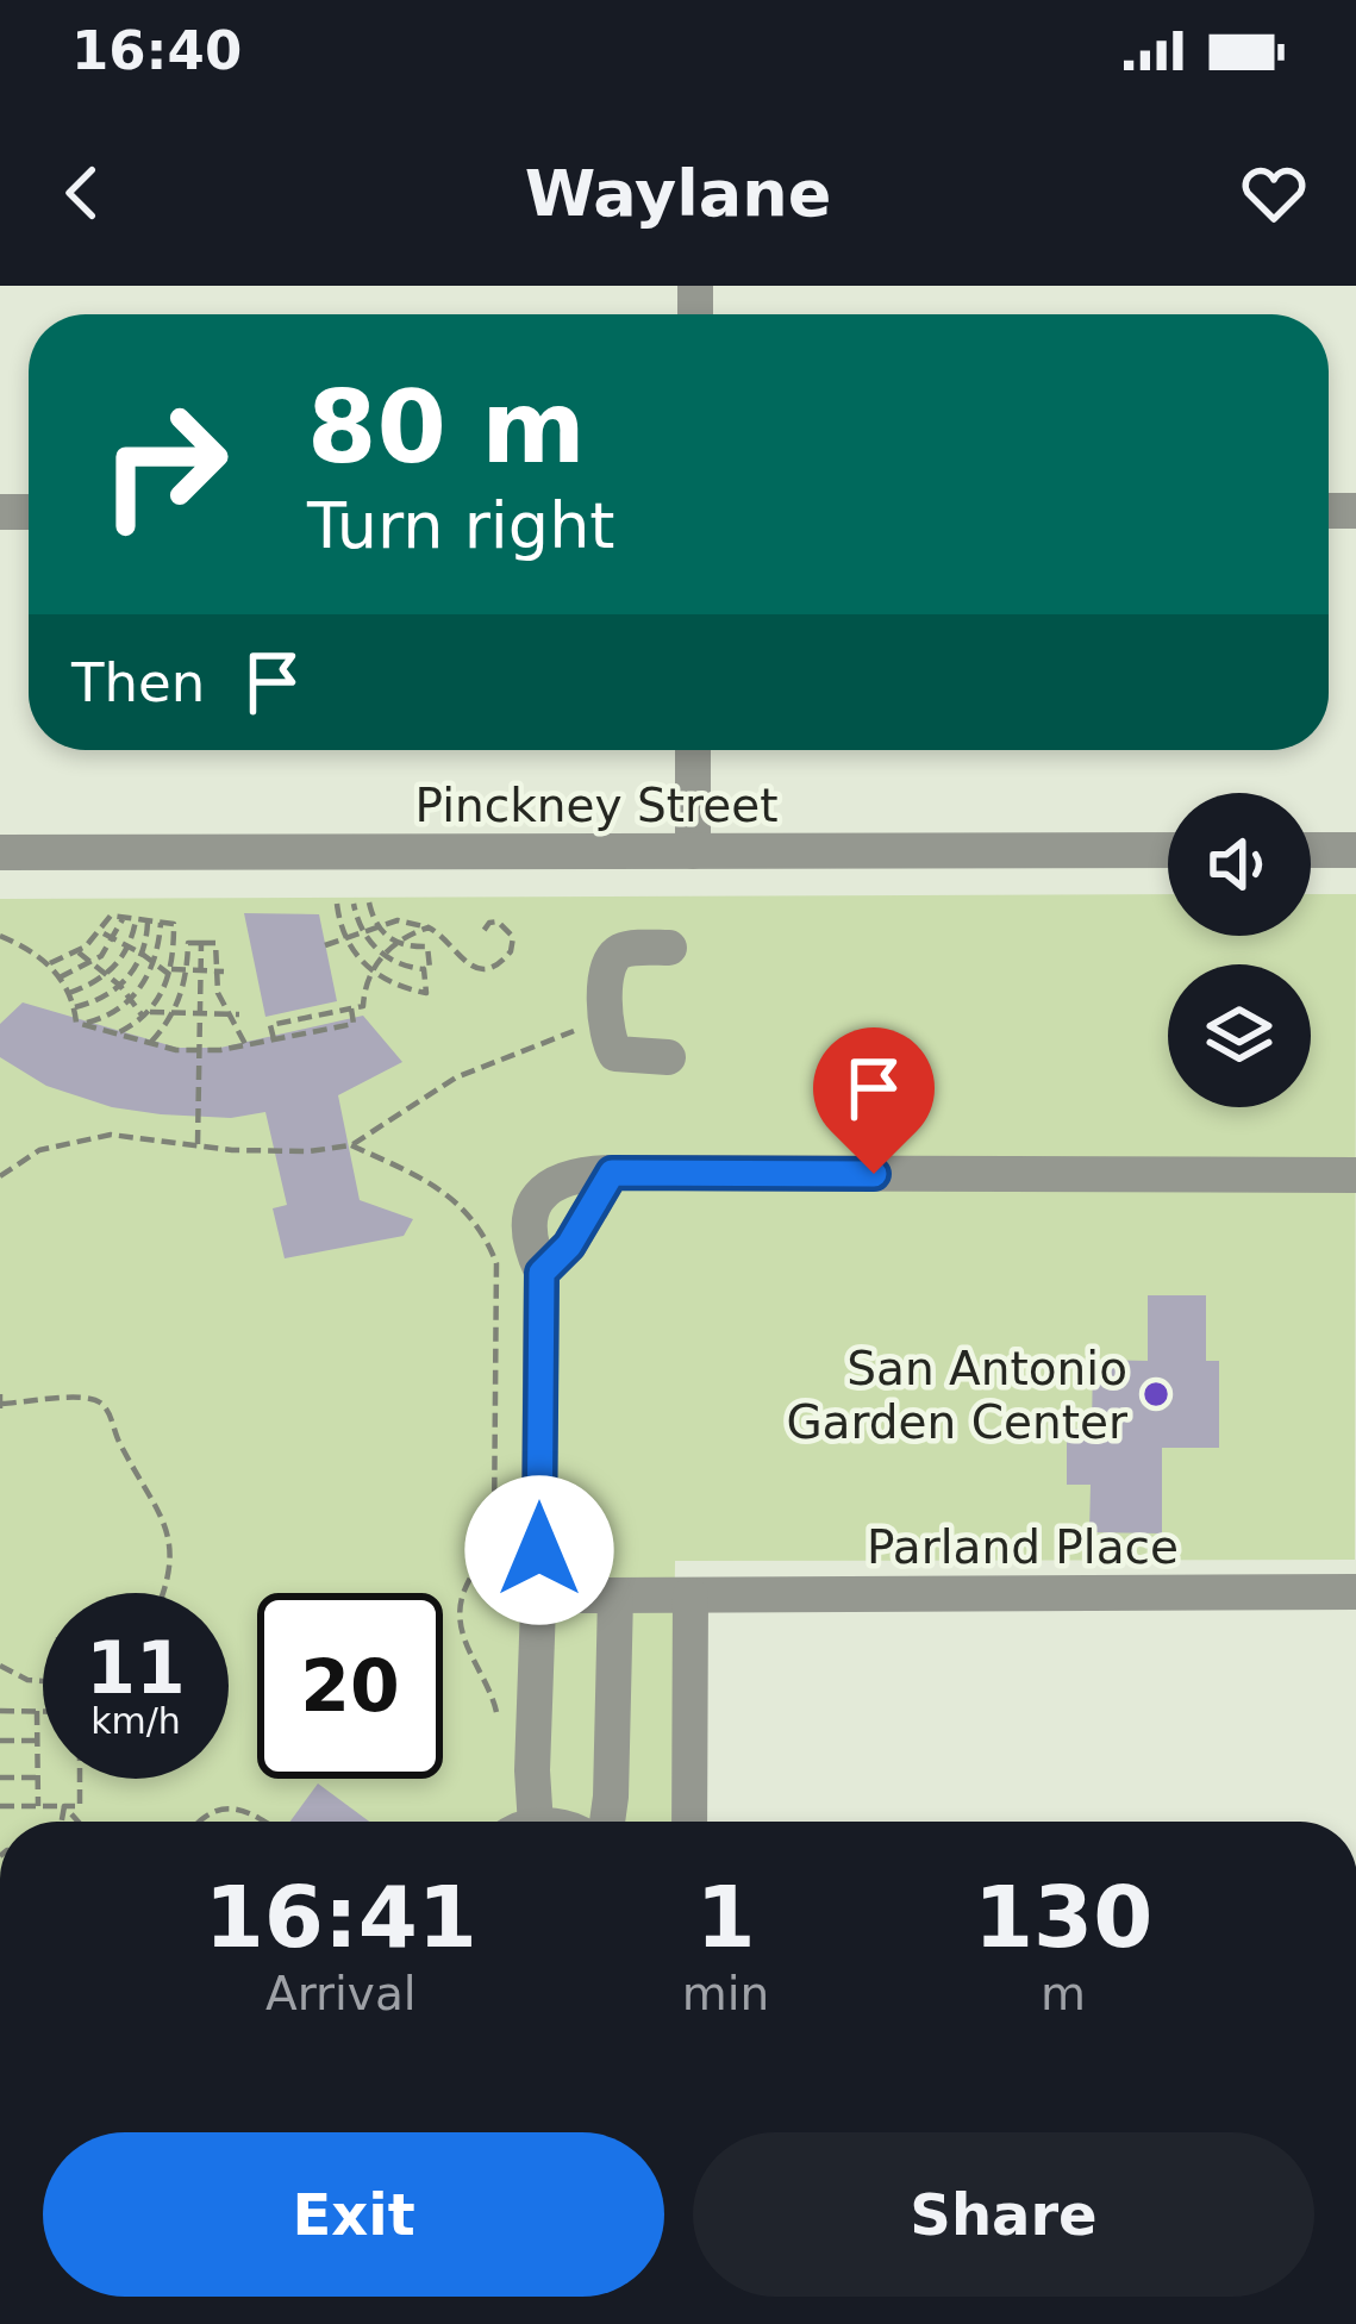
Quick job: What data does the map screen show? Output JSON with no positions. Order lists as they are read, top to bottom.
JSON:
{
  "streets": {
    "street": ["Pinckney Street", "Parland Place"]
  },
  "places": ["San Antonio Garden Center"],
  "page": {
    "status": "16:40",
    "header": "Waylane",
    "turn": ["80 m", "Turn right"],
    "then": "Then",
    "speed": "11 km/h",
    "limit": "20",
    "eta": [
      "16:41",
      "Arrival",
      "1",
      "min",
      "130",
      "m"
    ],
    "buttons": ["Exit", "Share"]
  }
}
